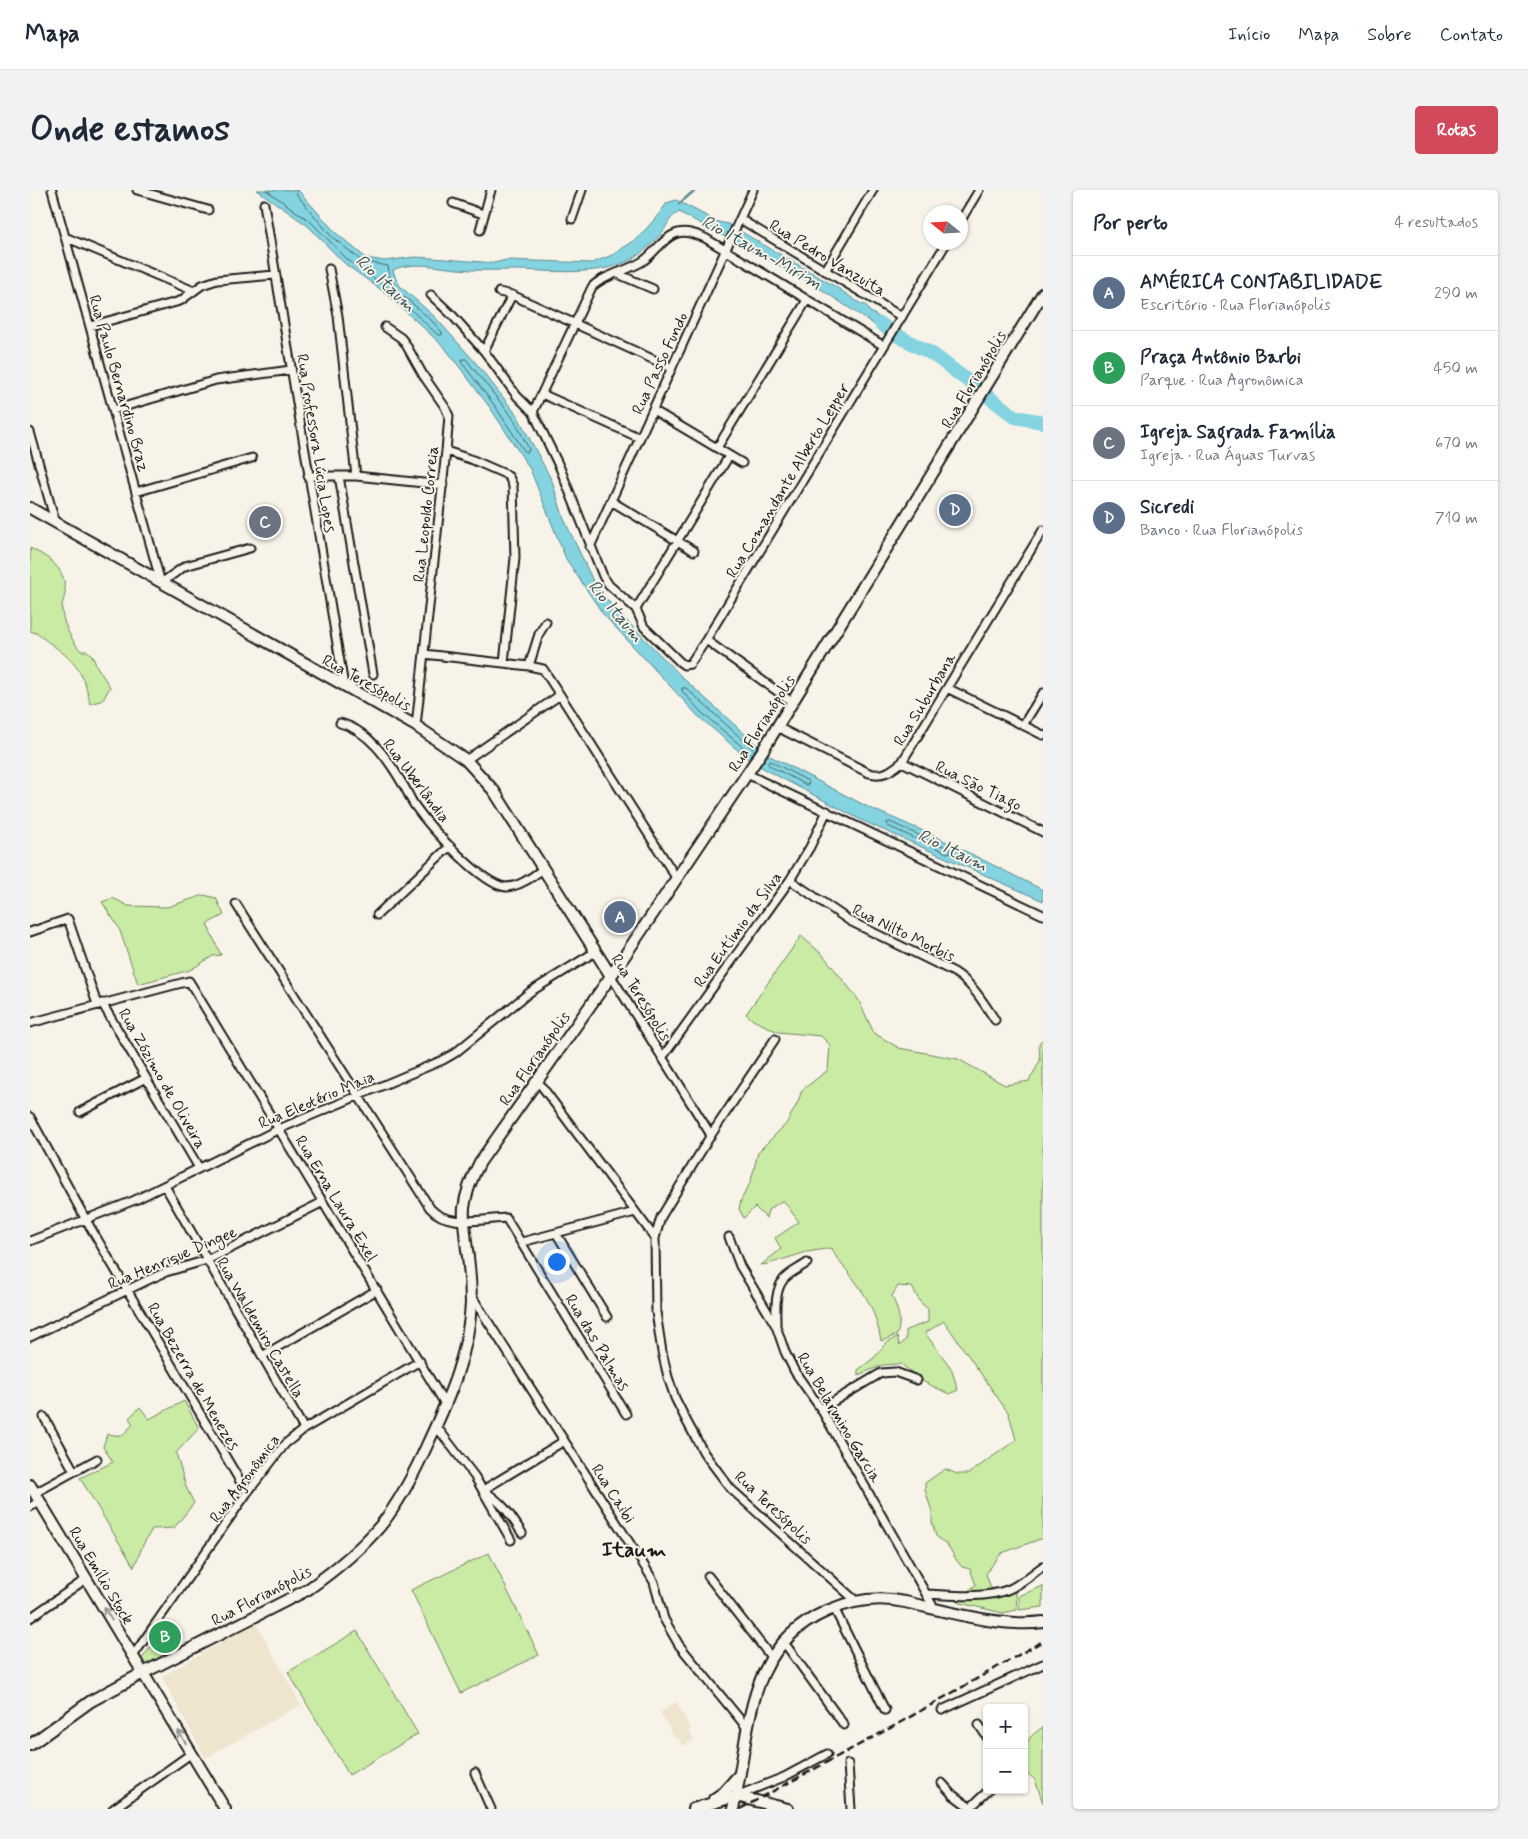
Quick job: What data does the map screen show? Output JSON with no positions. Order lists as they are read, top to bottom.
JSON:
{
  "streets": {
    "main road": ["Rua Florianópolis", "Rua Teresópolis", "Rua Emílio Stock"],
    "street": [
      "Rua Pedro Vanzuita",
      "Rua Passo Fundo",
      "Rua Paulo Bernardino Braz",
      "Rua Professora Lúcia Lopes",
      "Rua Comandante Alberto Lepper",
      "Rua Leopoldo Correia",
      "Rua Suburbana",
      "Rua Uberlândia",
      "Rua São Tiago",
      "Rua Eutímio da Silva",
      "Rua Nilto Morbis",
      "Rua Zózimo de Oliveira",
      "Rua Eleotério Maia",
      "Rua Erna Laura Exel",
      "Rua Henrique Dingee",
      "Rua Waldemiro Castella",
      "Rua das Palmas",
      "Rua Bezerra de Menezes",
      "Rua Belarmino Garcia",
      "Rua Agronômica",
      "Rua Caibi"
    ]
  },
  "crossings": [
    ["Rua Pedro Vanzuita", "Rua Passo Fundo"],
    ["Rua Pedro Vanzuita", "Rua Comandante Alberto Lepper"],
    ["Rua Florianópolis", "Rua Teresópolis"],
    ["Rua Florianópolis", "Rua Suburbana"],
    ["Rua Florianópolis", "Rua Erna Laura Exel"],
    ["Rua Florianópolis", "Rua das Palmas"],
    ["Rua Florianópolis", "Rua Caibi"],
    ["Rua Florianópolis", "Rua Emílio Stock"],
    ["Rua Paulo Bernardino Braz", "Rua Teresópolis"],
    ["Rua Professora Lúcia Lopes", "Rua Teresópolis"],
    ["Rua Leopoldo Correia", "Rua Teresópolis"],
    ["Rua Teresópolis", "Rua Uberlândia"],
    ["Rua Teresópolis", "Rua Eutímio da Silva"],
    ["Rua Teresópolis", "Rua Eleotério Maia"],
    ["Rua Suburbana", "Rua São Tiago"],
    ["Rua Eutímio da Silva", "Rua Nilto Morbis"],
    ["Rua Zózimo de Oliveira", "Rua Eleotério Maia"],
    ["Rua Zózimo de Oliveira", "Rua Erna Laura Exel"],
    ["Rua Eleotério Maia", "Rua Erna Laura Exel"],
    ["Rua Eleotério Maia", "Rua Waldemiro Castella"],
    ["Rua Eleotério Maia", "Rua Bezerra de Menezes"],
    ["Rua Erna Laura Exel", "Rua Henrique Dingee"],
    ["Rua Erna Laura Exel", "Rua Agronômica"],
    ["Rua Henrique Dingee", "Rua Waldemiro Castella"],
    ["Rua Henrique Dingee", "Rua Bezerra de Menezes"],
    ["Rua Waldemiro Castella", "Rua Agronômica"],
    ["Rua Bezerra de Menezes", "Rua Agronômica"],
    ["Rua Agronômica", "Rua Emílio Stock"]
  ],
  "one_way": ["Rua Emílio Stock"],
  "districts": ["Itaum"],
  "water": ["Rio Itaum-Mirim", "Rio Itaum"],
  "north": "left",
  "page": {
    "header": "Mapa",
    "nav": [
      "Início",
      "Mapa",
      "Sobre",
      "Contato"
    ],
    "buttons": "Rotas",
    "title": "Onde estamos",
    "heading": ["Por perto", "4 resultados"],
    "list": [
      {
        "mark": "A",
        "name": "AMÉRICA CONTABILIDADE",
        "note": "Escritório · Rua Florianópolis",
        "value": "290 m"
      },
      {
        "mark": "B",
        "name": "Praça Antônio Barbi",
        "note": "Parque · Rua Agronômica",
        "value": "450 m"
      },
      {
        "mark": "C",
        "name": "Igreja Sagrada Família",
        "note": "Igreja · Rua Águas Turvas",
        "value": "670 m"
      },
      {
        "mark": "D",
        "name": "Sicredi",
        "note": "Banco · Rua Florianópolis",
        "value": "710 m"
      }
    ],
    "pins": [
      "D",
      "C",
      "A",
      "B"
    ],
    "map_buttons": ["+", "−"]
  }
}
